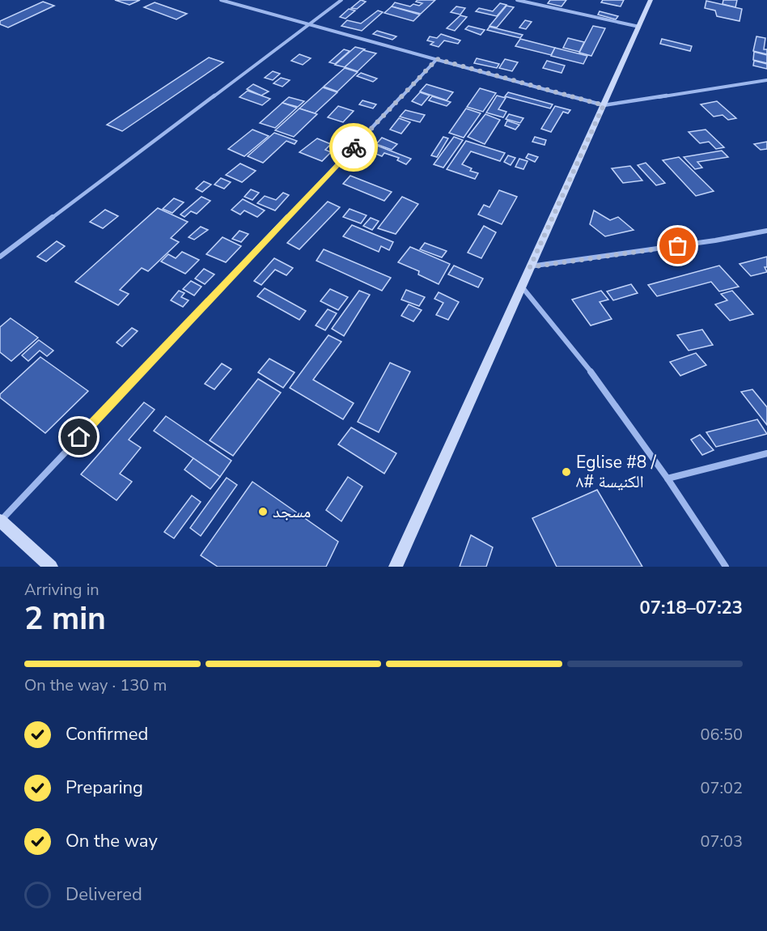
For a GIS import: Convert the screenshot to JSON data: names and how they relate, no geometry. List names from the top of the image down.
{
  "places": ["Eglise #8 / الكنيسة #٨", "مسجد"],
  "page": {
    "heading": ["2 min", "Arriving in", "07:18–07:23"],
    "bar": "On the way · 130 m",
    "list": [
      ["Confirmed", "06:50"],
      ["Preparing", "07:02"],
      ["On the way", "07:03"],
      "Delivered"
    ]
  }
}
